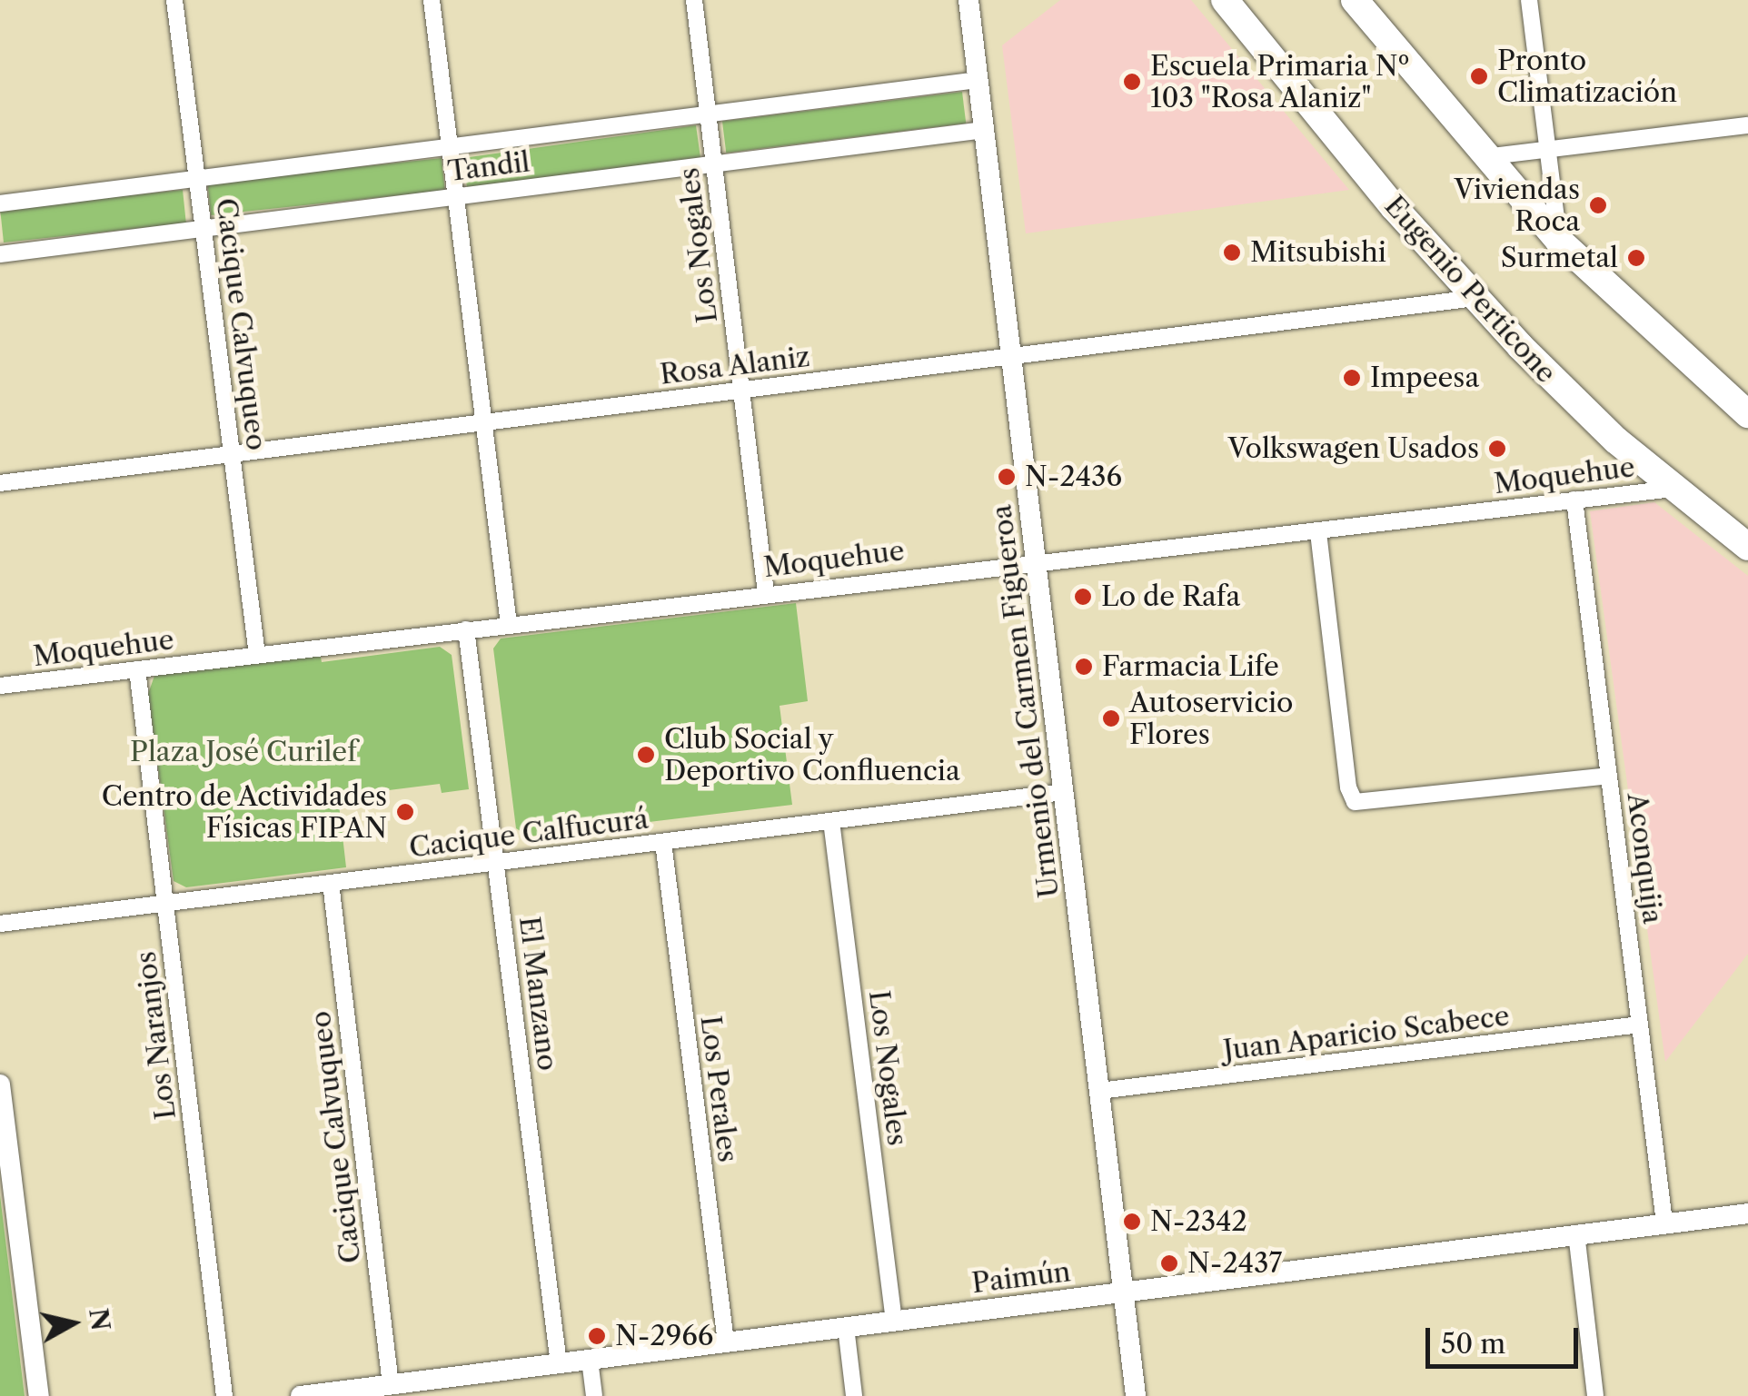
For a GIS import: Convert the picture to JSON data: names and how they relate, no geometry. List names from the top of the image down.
{
  "streets": {
    "highway": ["Eugenio Perticone"],
    "street": [
      "Tandil",
      "Los Nogales",
      "Cacique Calvuqueo",
      "Rosa Alaniz",
      "Moquehue",
      "Urmenio del Carmen Figueroa",
      "Cacique Calfucurá",
      "Aconquija",
      "El Manzano",
      "Juan Aparicio Scabece",
      "Los Naranjos",
      "Los Perales",
      "Paimún"
    ]
  },
  "crossings": [
    ["Tandil", "Los Nogales"],
    ["Tandil", "Cacique Calvuqueo"],
    ["Tandil", "Urmenio del Carmen Figueroa"],
    ["Los Nogales", "Rosa Alaniz"],
    ["Los Nogales", "Moquehue"],
    ["Los Nogales", "Cacique Calfucurá"],
    ["Los Nogales", "Paimún"],
    ["Eugenio Perticone", "Rosa Alaniz"],
    ["Eugenio Perticone", "Moquehue"],
    ["Cacique Calvuqueo", "Rosa Alaniz"],
    ["Cacique Calvuqueo", "Moquehue"],
    ["Cacique Calvuqueo", "Cacique Calfucurá"],
    ["Cacique Calvuqueo", "Paimún"],
    ["Rosa Alaniz", "Urmenio del Carmen Figueroa"],
    ["Moquehue", "Urmenio del Carmen Figueroa"],
    ["Moquehue", "Aconquija"],
    ["Moquehue", "El Manzano"],
    ["Moquehue", "Los Naranjos"],
    ["Urmenio del Carmen Figueroa", "Cacique Calfucurá"],
    ["Urmenio del Carmen Figueroa", "Juan Aparicio Scabece"],
    ["Urmenio del Carmen Figueroa", "Paimún"],
    ["Cacique Calfucurá", "El Manzano"],
    ["Cacique Calfucurá", "Los Naranjos"],
    ["Cacique Calfucurá", "Los Perales"],
    ["Aconquija", "Juan Aparicio Scabece"],
    ["Aconquija", "Paimún"],
    ["El Manzano", "Paimún"],
    ["Los Perales", "Paimún"]
  ],
  "parks": ["Plaza José Curilef"],
  "places": [
    "Pronto Climatización",
    "Escuela Primaria Nº 103 \"Rosa Alaniz\"",
    "Viviendas Roca",
    "Mitsubishi",
    "Surmetal",
    "Impeesa",
    "Volkswagen Usados",
    "N-2436",
    "Lo de Rafa",
    "Farmacia Life",
    "Autoservicio Flores",
    "Club Social y Deportivo Confluencia",
    "Centro de Actividades Físicas FIPAN",
    "N-2342",
    "N-2437",
    "N-2966"
  ],
  "scale_bar": "50 m",
  "north": "right"
}
